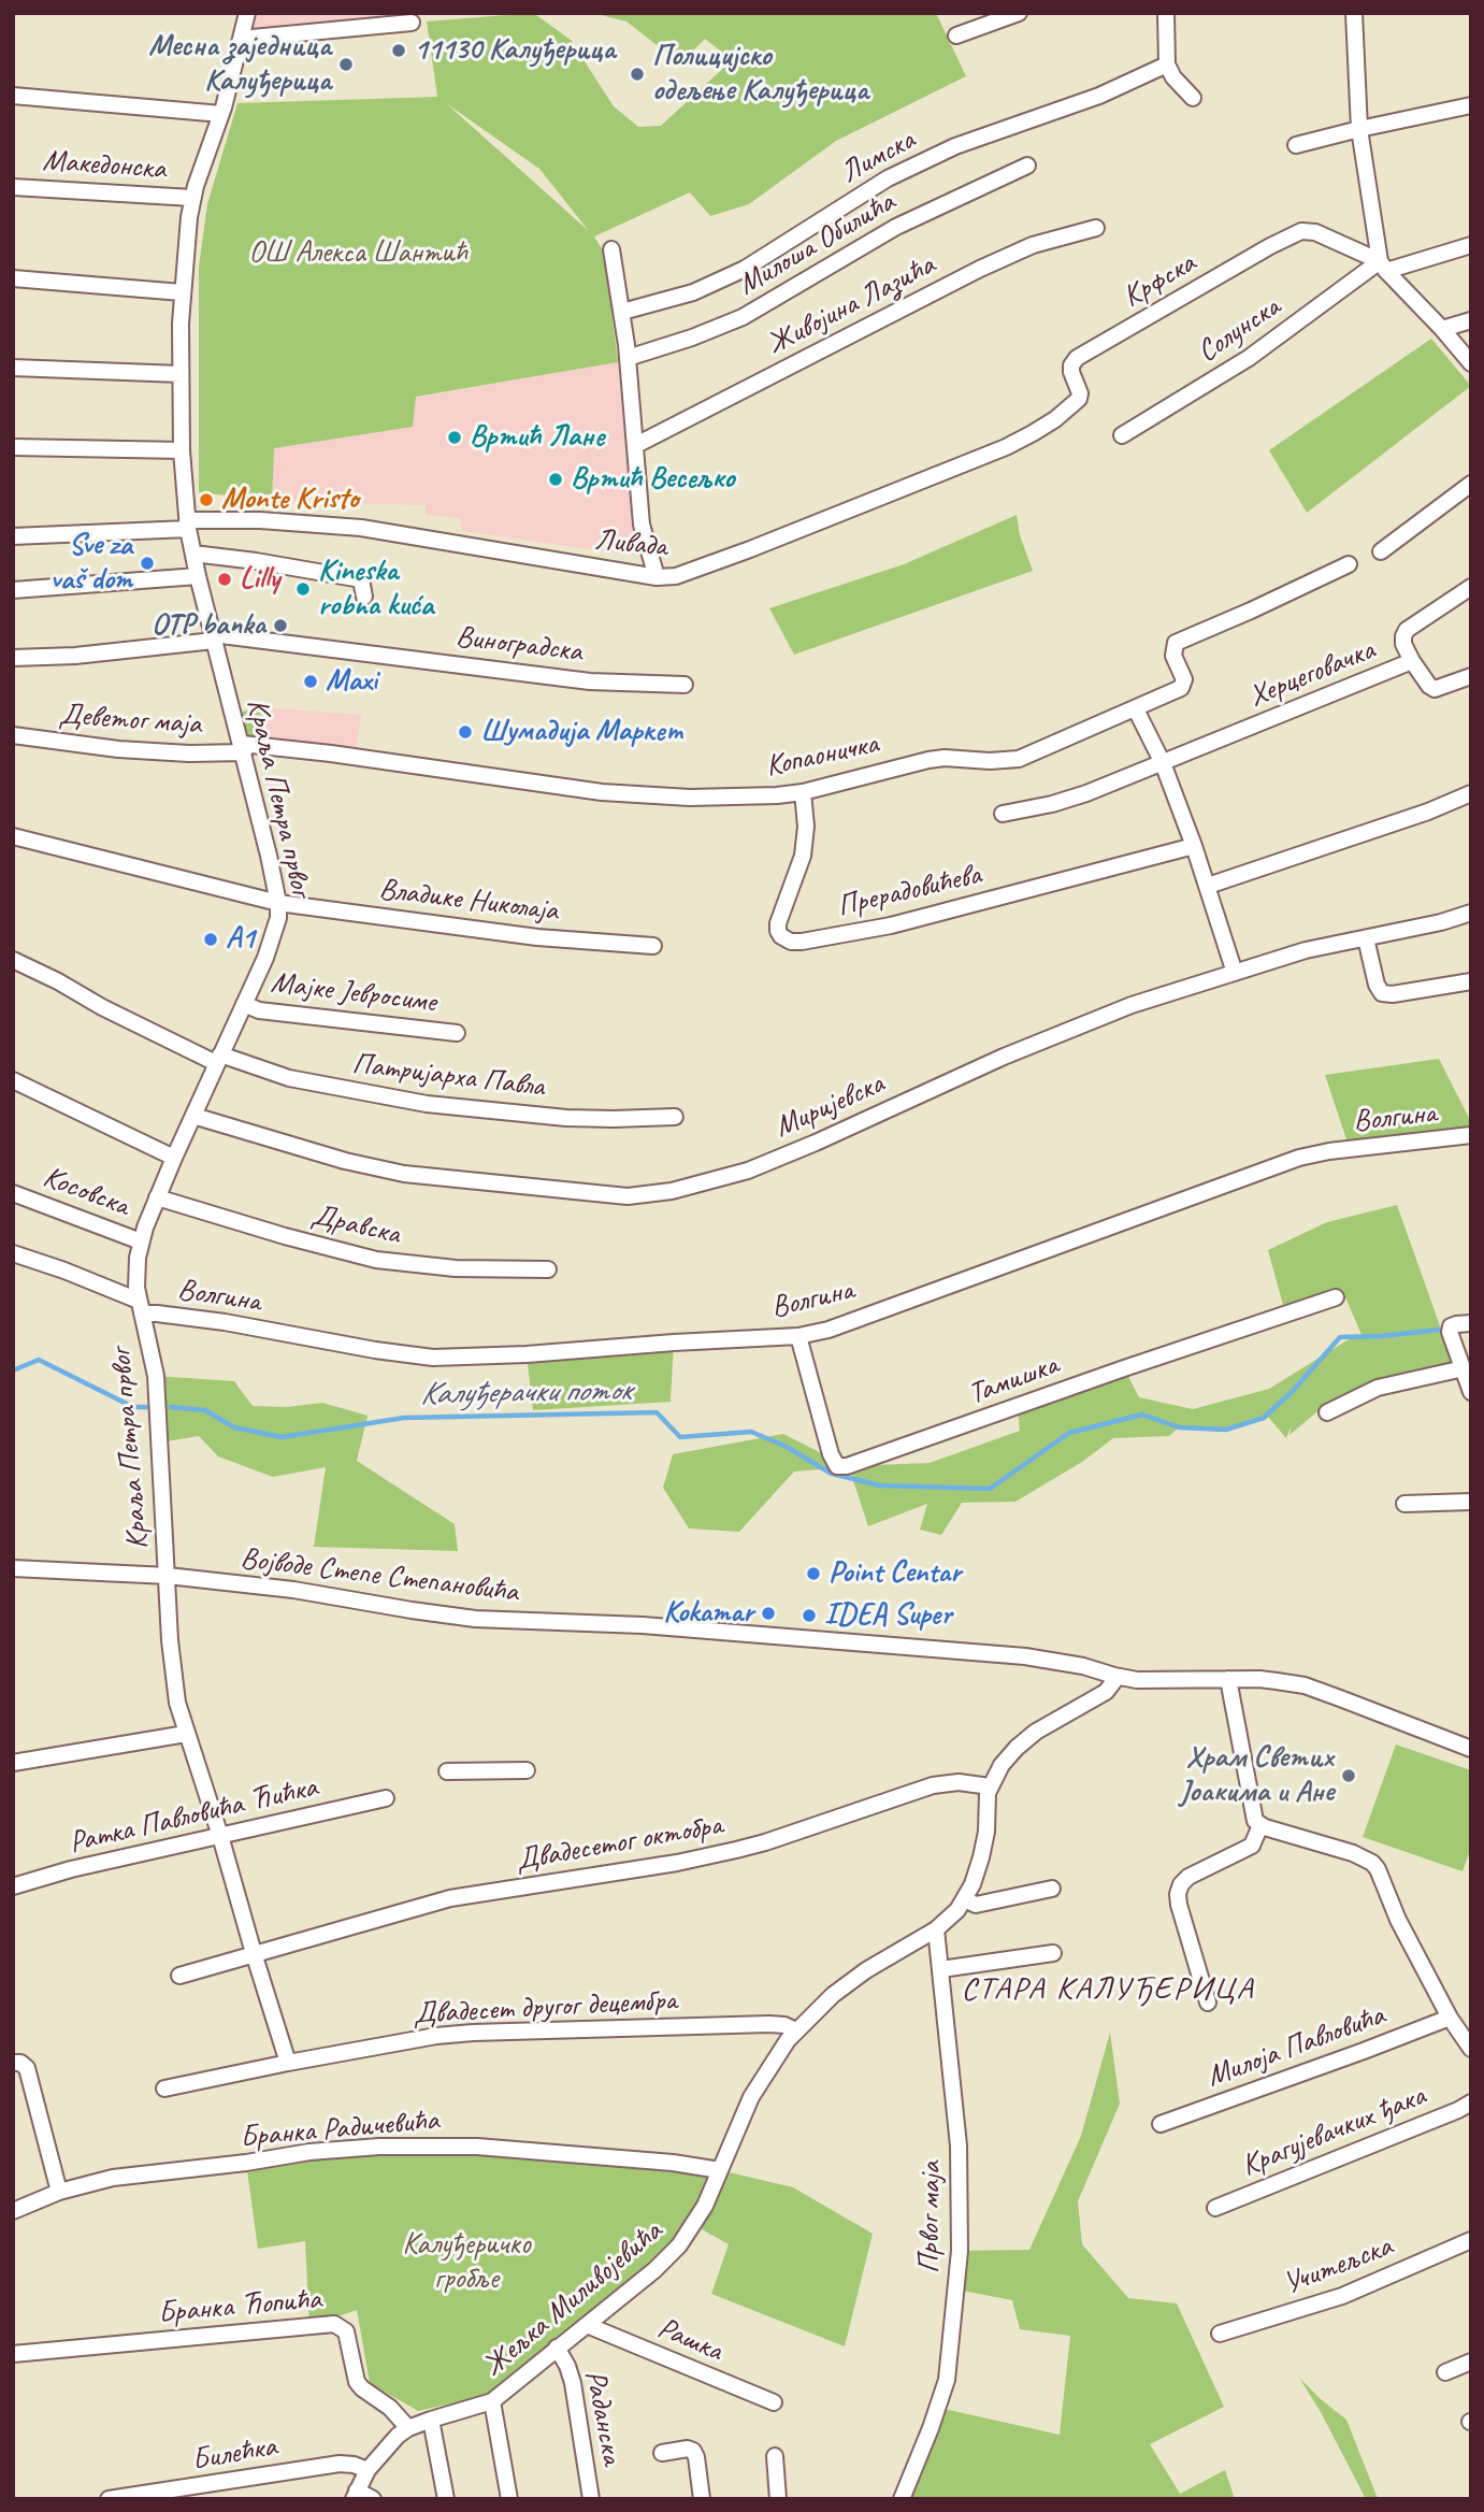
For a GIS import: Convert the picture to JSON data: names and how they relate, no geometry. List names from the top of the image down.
{
  "streets": {
    "street": [
      "Лимска",
      "Македонска",
      "Милоша Обилића",
      "Крфска",
      "Живојина Лазића",
      "Солунска",
      "Ливада",
      "Виноградска",
      "Херцеговачка",
      "Деветог маја",
      "Копаоничка",
      "Краља Петра првог",
      "Прерадовићева",
      "Владике Николаја",
      "Мајке Јевросиме",
      "Патријарха Павла",
      "Миријевска",
      "Волгина",
      "Косовска",
      "Дравска",
      "Тамишка",
      "Војводе Степе Степановића",
      "Ратка Павловића Ћићка",
      "Двадесетог октобра",
      "Двадесет другог децембра",
      "Милоја Павловића",
      "Бранка Радичевића",
      "Крагујевачких ђака",
      "Првог маја",
      "Учитељска",
      "Жељка Миливојевића",
      "Бранка Ћопића",
      "Рашка",
      "Раданска",
      "Билећка"
    ]
  },
  "crossings": [
    ["Македонска", "Краља Петра првог"],
    ["Крфска", "Солунска"],
    ["Крфска", "Ливада"],
    ["Ливада", "Краља Петра првог"],
    ["Виноградска", "Краља Петра првог"],
    ["Деветог маја", "Копаоничка"],
    ["Деветог маја", "Краља Петра првог"],
    ["Копаоничка", "Краља Петра првог"],
    ["Копаоничка", "Прерадовићева"],
    ["Краља Петра првог", "Владике Николаја"],
    ["Краља Петра првог", "Мајке Јевросиме"],
    ["Краља Петра првог", "Патријарха Павла"],
    ["Краља Петра првог", "Миријевска"],
    ["Краља Петра првог", "Волгина"],
    ["Краља Петра првог", "Косовска"],
    ["Краља Петра првог", "Дравска"],
    ["Краља Петра првог", "Војводе Степе Степановића"],
    ["Краља Петра првог", "Ратка Павловића Ћићка"],
    ["Краља Петра првог", "Двадесетог октобра"],
    ["Краља Петра првог", "Двадесет другог децембра"],
    ["Волгина", "Тамишка"],
    ["Војводе Степе Степановића", "Жељка Миливојевића"],
    ["Двадесетог октобра", "Жељка Миливојевића"],
    ["Двадесет другог децембра", "Жељка Миливојевића"],
    ["Бранка Радичевића", "Жељка Миливојевића"],
    ["Првог маја", "Жељка Миливојевића"],
    ["Жељка Миливојевића", "Бранка Ћопића"],
    ["Жељка Миливојевића", "Рашка"],
    ["Жељка Миливојевића", "Раданска"],
    ["Жељка Миливојевића", "Билећка"]
  ],
  "districts": ["СТАРА КАЛУЂЕРИЦА"],
  "water": ["Калуђерачки поток"],
  "parks": ["ОШ Алекса Шантић", "Калуђеричко гробље"],
  "places": [
    "11130 Калуђерица",
    "Месна заједница Калуђерица",
    "Полицијско одељење Калуђерица",
    "Вртић Лане",
    "Вртић Весељко",
    "Monte Kristo",
    "Sve za vaš dom",
    "Lilly",
    "Kineska robna kuća",
    "OTP banka",
    "Maxi",
    "Шумадија Маркет",
    "A1",
    "Point Centar",
    "Kokamar",
    "IDEA Super",
    "Храм Светих Јоакима и Ане"
  ]
}
